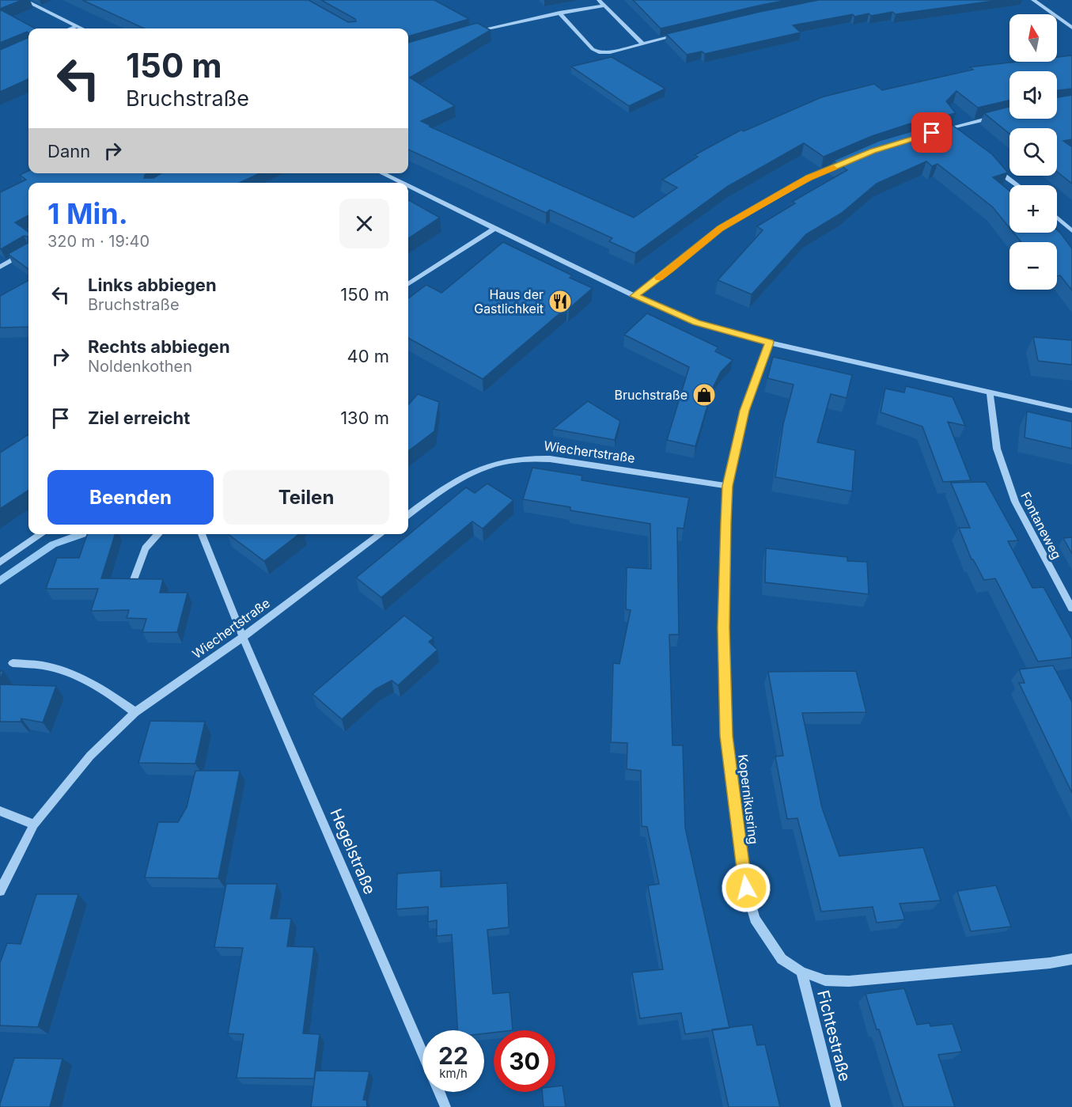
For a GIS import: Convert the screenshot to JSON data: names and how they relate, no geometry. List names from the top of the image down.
{
  "streets": {
    "street": [
      "Wiechertstraße",
      "Fontaneweg",
      "Kopernikusring",
      "Hegelstraße",
      "Fichtestraße"
    ]
  },
  "crossings": [
    ["Wiechertstraße", "Kopernikusring"],
    ["Wiechertstraße", "Hegelstraße"],
    ["Kopernikusring", "Fichtestraße"]
  ],
  "places": {
    "restaurant": ["Haus der Gastlichkeit"],
    "shop": ["Bruchstraße"]
  },
  "north": "top",
  "page": {
    "map_buttons": ["+", "−"],
    "turn": ["150 m", "Bruchstraße"],
    "then": "Dann",
    "heading": ["1 Min.", "320 m · 19:40"],
    "list": [
      {
        "name": "Links abbiegen",
        "note": "Bruchstraße",
        "value": "150 m"
      },
      {
        "name": "Rechts abbiegen",
        "note": "Noldenkothen",
        "value": "40 m"
      },
      {
        "name": "Ziel erreicht",
        "value": "130 m"
      }
    ],
    "buttons": ["Beenden", "Teilen"],
    "speed": "22 km/h",
    "limit": "30"
  }
}
